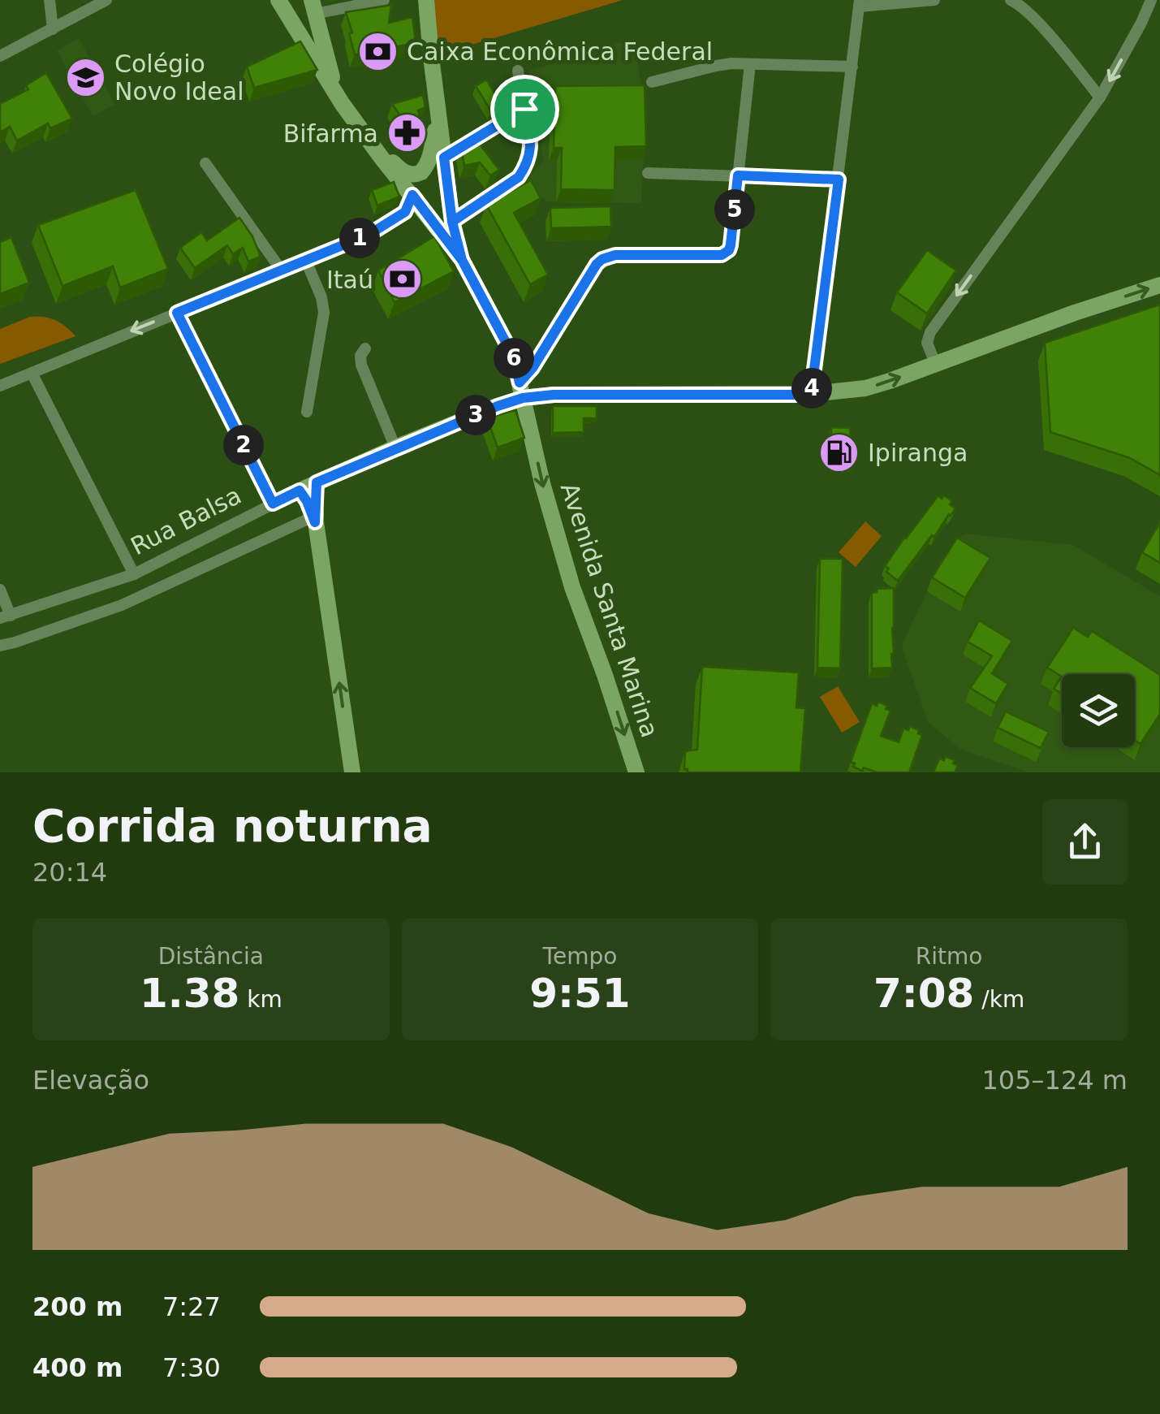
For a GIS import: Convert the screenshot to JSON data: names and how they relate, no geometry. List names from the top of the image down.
{
  "streets": {
    "main road": ["Rua Balsa", "Avenida Santa Marina"]
  },
  "crossings": [
    ["Rua Balsa", "Avenida Santa Marina"]
  ],
  "one_way": ["Avenida Santa Marina"],
  "places": {
    "bank": ["Caixa Econômica Federal", "Itaú"],
    "school or university": ["Colégio Novo Ideal"],
    "pharmacy": ["Bifarma"],
    "fuel station": ["Ipiranga"]
  },
  "page": {
    "pins": [
      "5",
      "1",
      "6",
      "4",
      "3",
      "2"
    ],
    "heading": ["Corrida noturna", "20:14"],
    "stats": [
      ["Distância", "1.38 km"],
      ["Tempo", "9:51"],
      ["Ritmo", "7:08 /km"]
    ],
    "chart": ["Elevação", "105–124 m"],
    "list": [
      {
        "name": "200 m",
        "note": "7:27"
      },
      {
        "name": "400 m",
        "note": "7:30"
      }
    ]
  }
}
